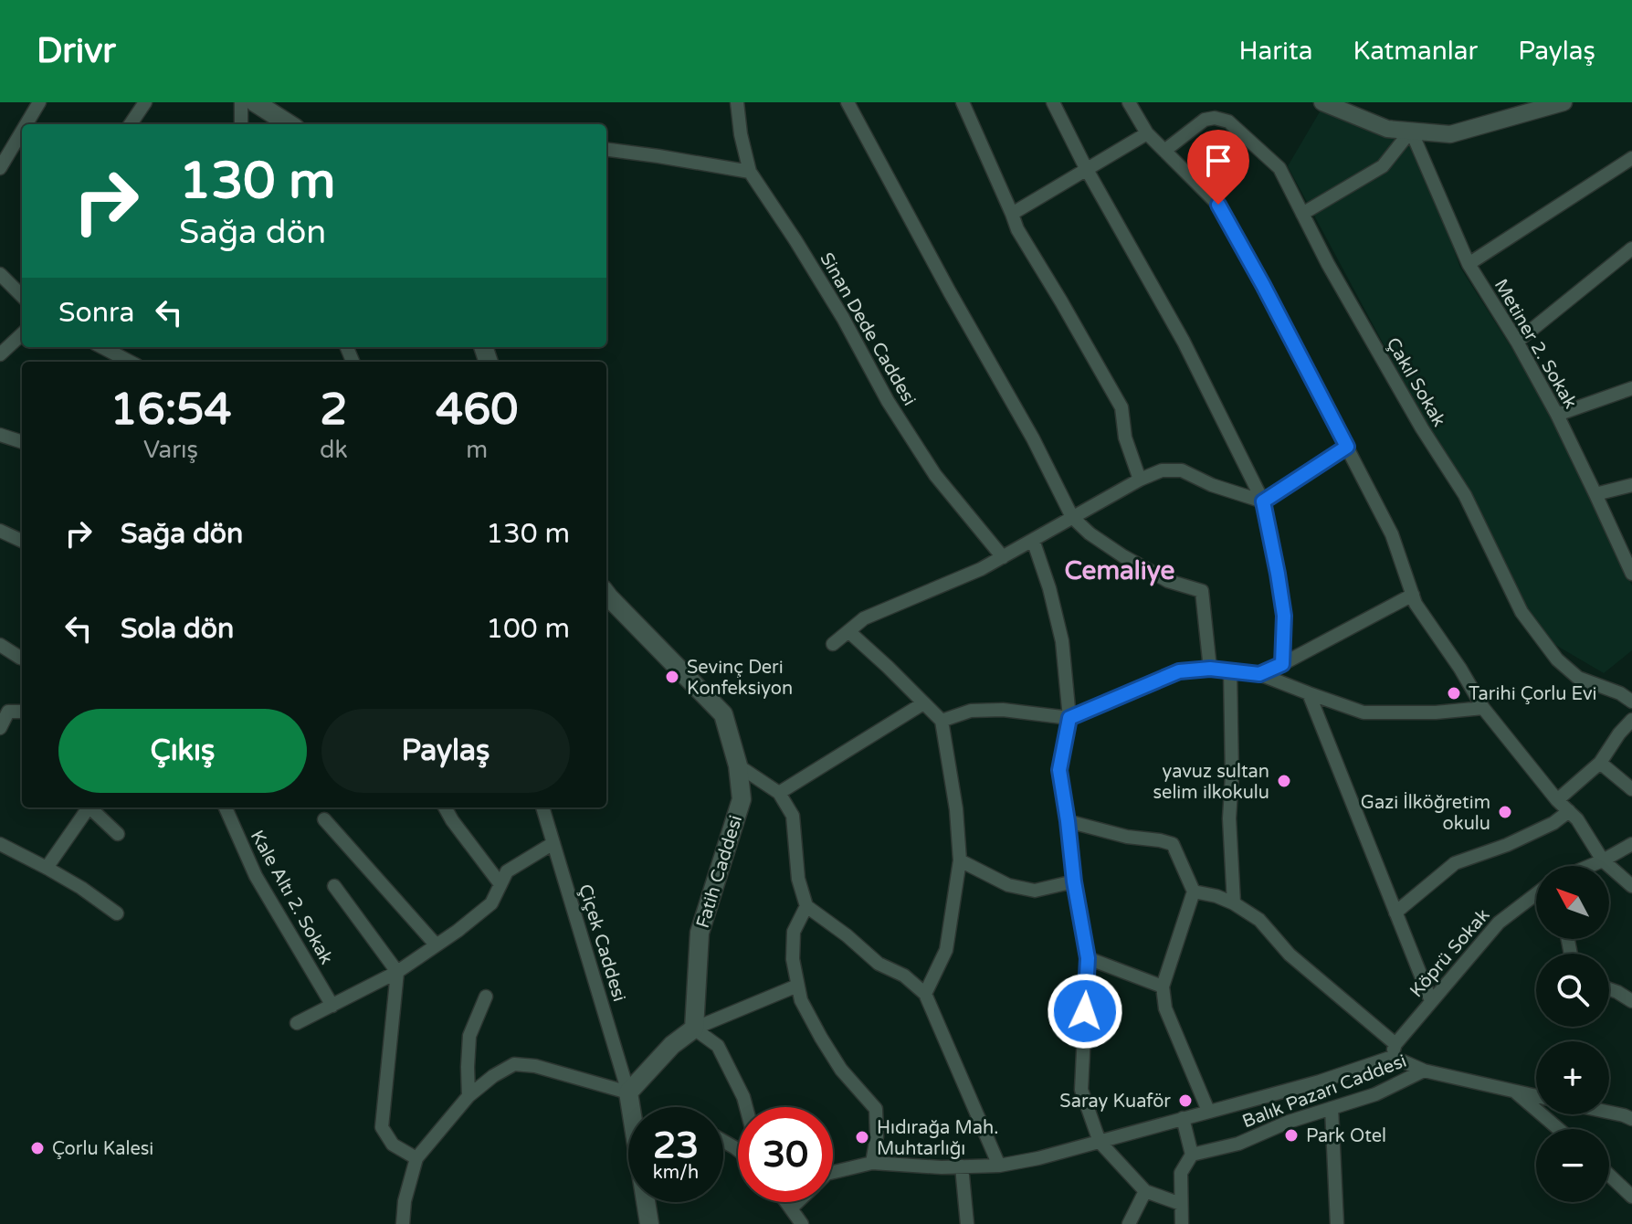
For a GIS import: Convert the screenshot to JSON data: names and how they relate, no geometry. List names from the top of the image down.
{
  "streets": {
    "main road": ["Fatih Caddesi"],
    "street": [
      "Sinan Dede Caddesi",
      "Metiner 2. Sokak",
      "Çakıl Sokak",
      "Kale Altı 2. Sokak",
      "Çiçek Caddesi",
      "Köprü Sokak",
      "Balık Pazarı Caddesi"
    ]
  },
  "districts": ["Cemaliye"],
  "places": [
    "Sevinç Deri Konfeksiyon",
    "Tarihi Çorlu Evi",
    "yavuz sultan selim ilkokulu",
    "Gazi İlköğretim okulu",
    "Saray Kuaför",
    "Park Otel",
    "Hıdırağa Mah. Muhtarlığı",
    "Çorlu Kalesi"
  ],
  "north": "top left",
  "page": {
    "header": "Drivr",
    "nav": ["Harita", "Katmanlar", "Paylaş"],
    "turn": ["130 m", "Sağa dön"],
    "then": "Sonra",
    "eta": [
      "16:54",
      "Varış",
      "2",
      "dk",
      "460",
      "m"
    ],
    "list": [
      {
        "name": "Sağa dön",
        "value": "130 m"
      },
      {
        "name": "Sola dön",
        "value": "100 m"
      }
    ],
    "buttons": ["Çıkış", "Paylaş"],
    "map_buttons": ["+", "−"],
    "speed": "23 km/h",
    "limit": "30"
  }
}
